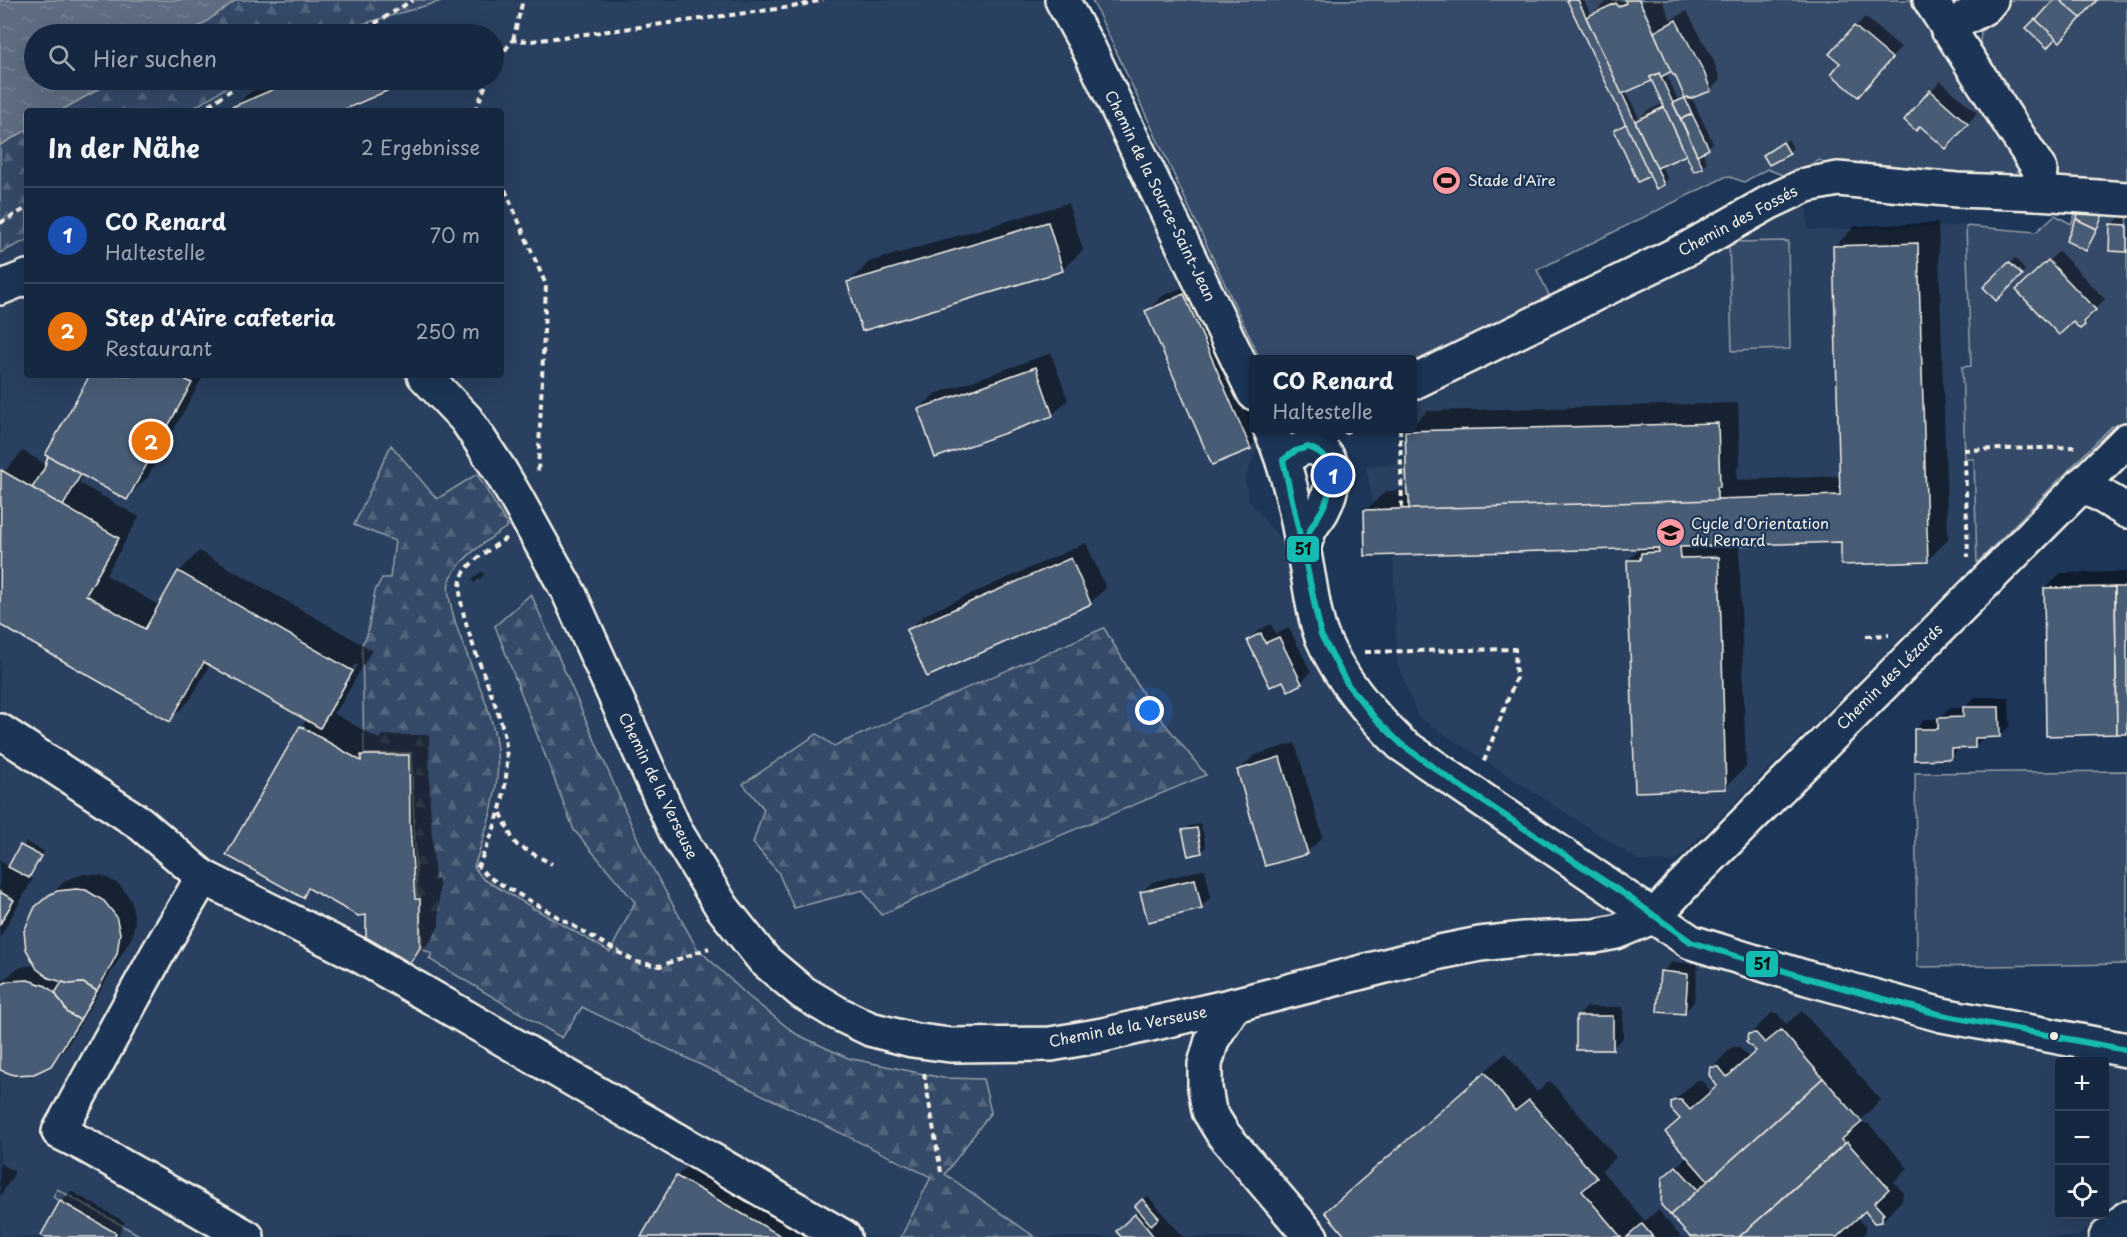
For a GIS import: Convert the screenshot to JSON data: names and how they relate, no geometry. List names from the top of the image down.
{
  "streets": {
    "street": [
      "Chemin de la Source-Saint-Jean",
      "Chemin des Fossés",
      "Chemin des Lézards",
      "Chemin de la Verseuse"
    ]
  },
  "crossings": [
    ["Chemin des Lézards", "Chemin de la Verseuse"]
  ],
  "places": {
    "sports": ["Stade d'Aïre"],
    "school or university": ["Cycle d'Orientation du Renard"]
  },
  "lines": ["transit line 51"],
  "page": {
    "search": "Hier suchen",
    "heading": ["In der Nähe", "2 Ergebnisse"],
    "list": [
      {
        "mark": "1",
        "name": "CO Renard",
        "note": "Haltestelle",
        "value": "70 m"
      },
      {
        "mark": "2",
        "name": "Step d'Aïre cafeteria",
        "note": "Restaurant",
        "value": "250 m"
      }
    ],
    "popup": ["CO Renard", "Haltestelle"],
    "pins": ["2", "1"],
    "map_buttons": ["+", "−"]
  }
}
